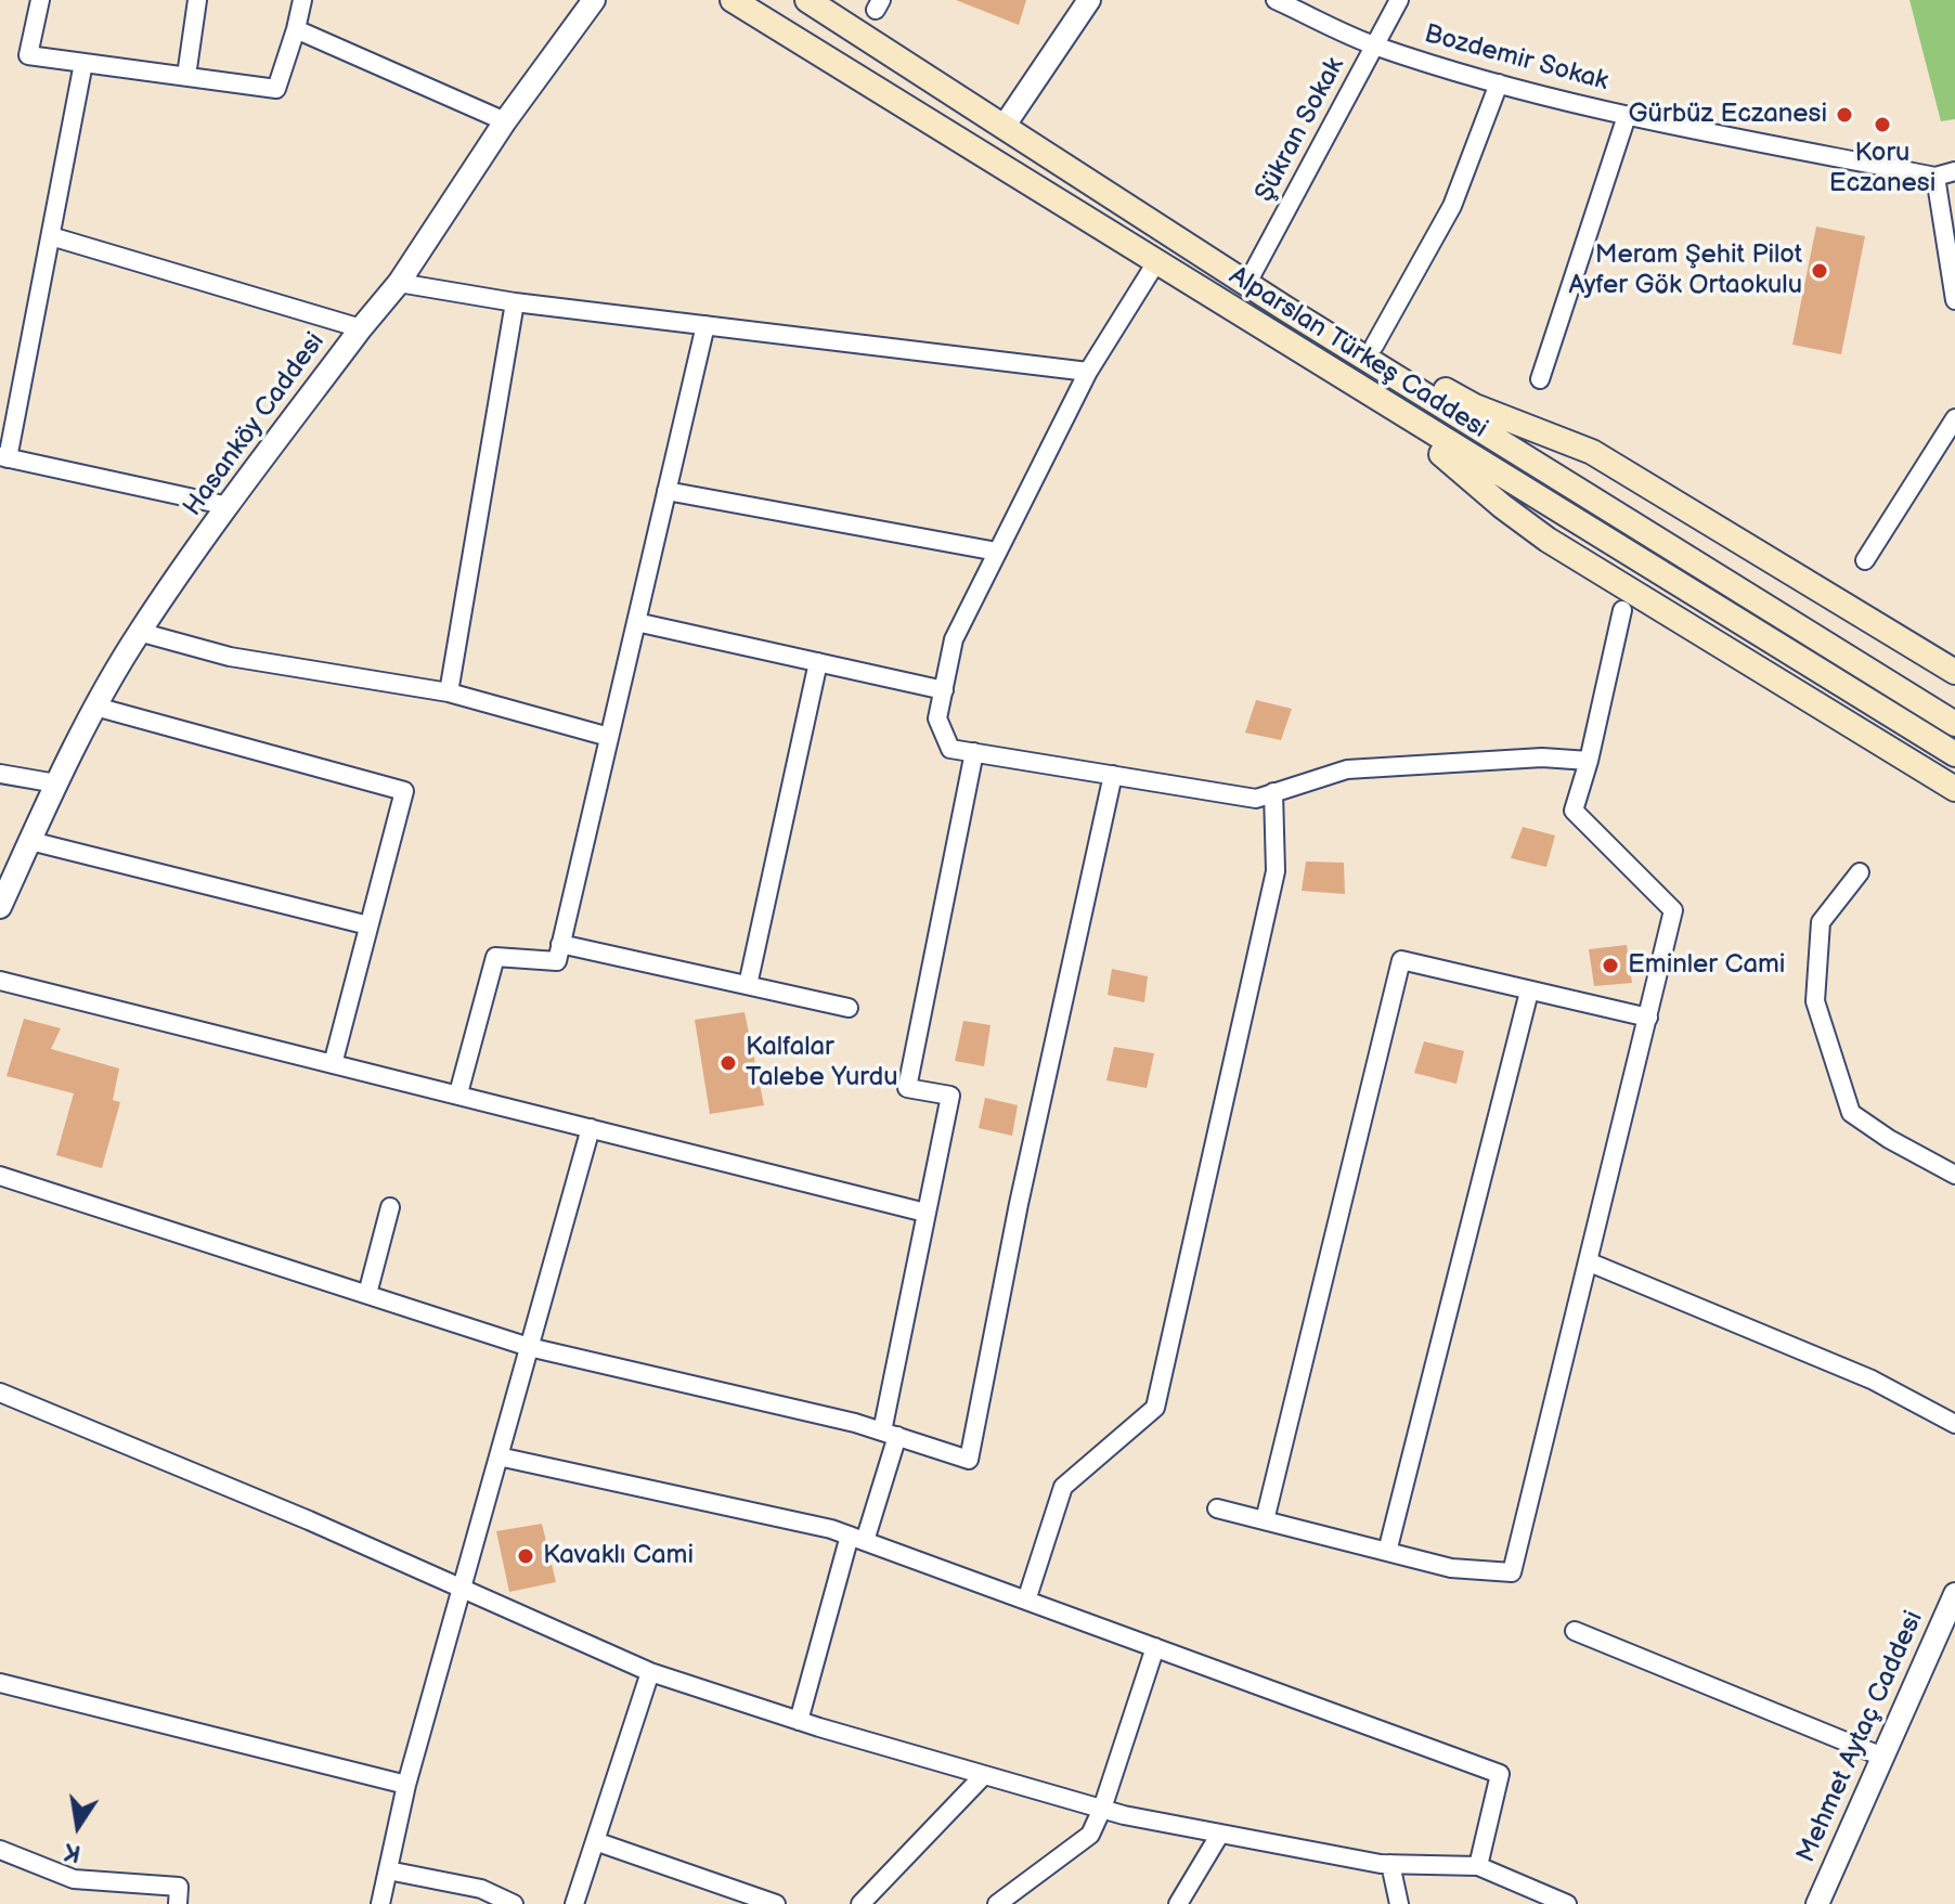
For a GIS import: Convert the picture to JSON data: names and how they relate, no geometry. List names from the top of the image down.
{
  "streets": {
    "main road": ["Alparslan Türkeş Caddesi"],
    "street": [
      "Bozdemir Sokak",
      "Şükran Sokak",
      "Hasanköy Caddesi",
      "Mehmet Aytaç Caddesi"
    ]
  },
  "crossings": [
    ["Bozdemir Sokak", "Şükran Sokak"],
    ["Şükran Sokak", "Alparslan Türkeş Caddesi"]
  ],
  "places": [
    "Gürbüz Eczanesi",
    "Koru Eczanesi",
    "Meram Şehit Pilot Ayfer Gök Ortaokulu",
    "Eminler Cami",
    "Kalfalar Talebe Yurdu",
    "Kavaklı Cami"
  ],
  "north": "bottom"
}
